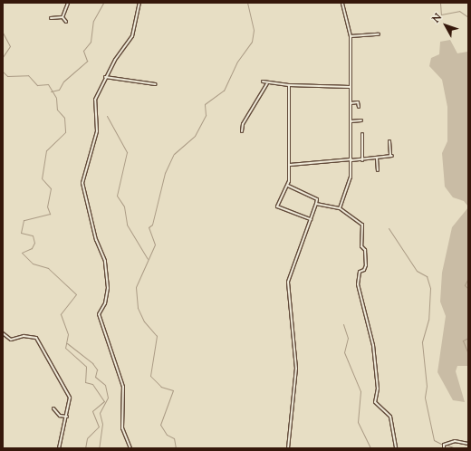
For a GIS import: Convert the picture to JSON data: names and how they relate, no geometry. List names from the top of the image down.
{
  "north": "top left"
}
